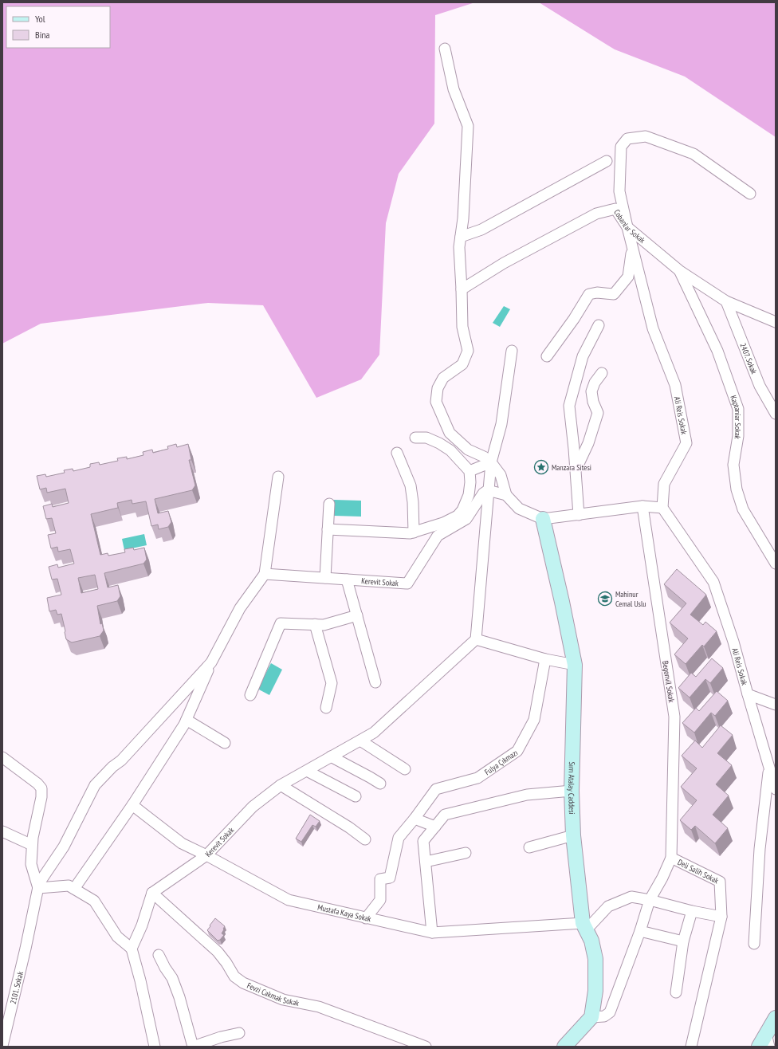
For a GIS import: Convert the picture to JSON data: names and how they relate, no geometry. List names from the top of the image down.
{
  "streets": {
    "street": [
      "Cobanlar Sokak",
      "2407. Sokak",
      "Ali Reis Sokak",
      "Kaptaniar Sokak",
      "Kerevit Sokak",
      "Begonvil Sokak",
      "Fulya Çıkmazı",
      "Sırrı Atalay Caddesi",
      "Deli Salih Sokak",
      "Mustafa Kaya Sokak",
      "2101. Sokak",
      "Fevzi Cakmak Sokak"
    ]
  },
  "crossings": [
    ["Cobanlar Sokak", "2407. Sokak"],
    ["Cobanlar Sokak", "Ali Reis Sokak"],
    ["Cobanlar Sokak", "Kaptaniar Sokak"],
    ["Kerevit Sokak", "Mustafa Kaya Sokak"],
    ["Kerevit Sokak", "Fevzi Cakmak Sokak"],
    ["Begonvil Sokak", "Deli Salih Sokak"],
    ["Fulya Çıkmazı", "Mustafa Kaya Sokak"],
    ["Sırrı Atalay Caddesi", "Deli Salih Sokak"],
    ["Sırrı Atalay Caddesi", "Mustafa Kaya Sokak"]
  ],
  "places": {
    "place": ["Manzara Sitesi"],
    "school or university": ["Mahinur Cemal Uslu"]
  },
  "legend": ["Yol", "Bina"]
}
